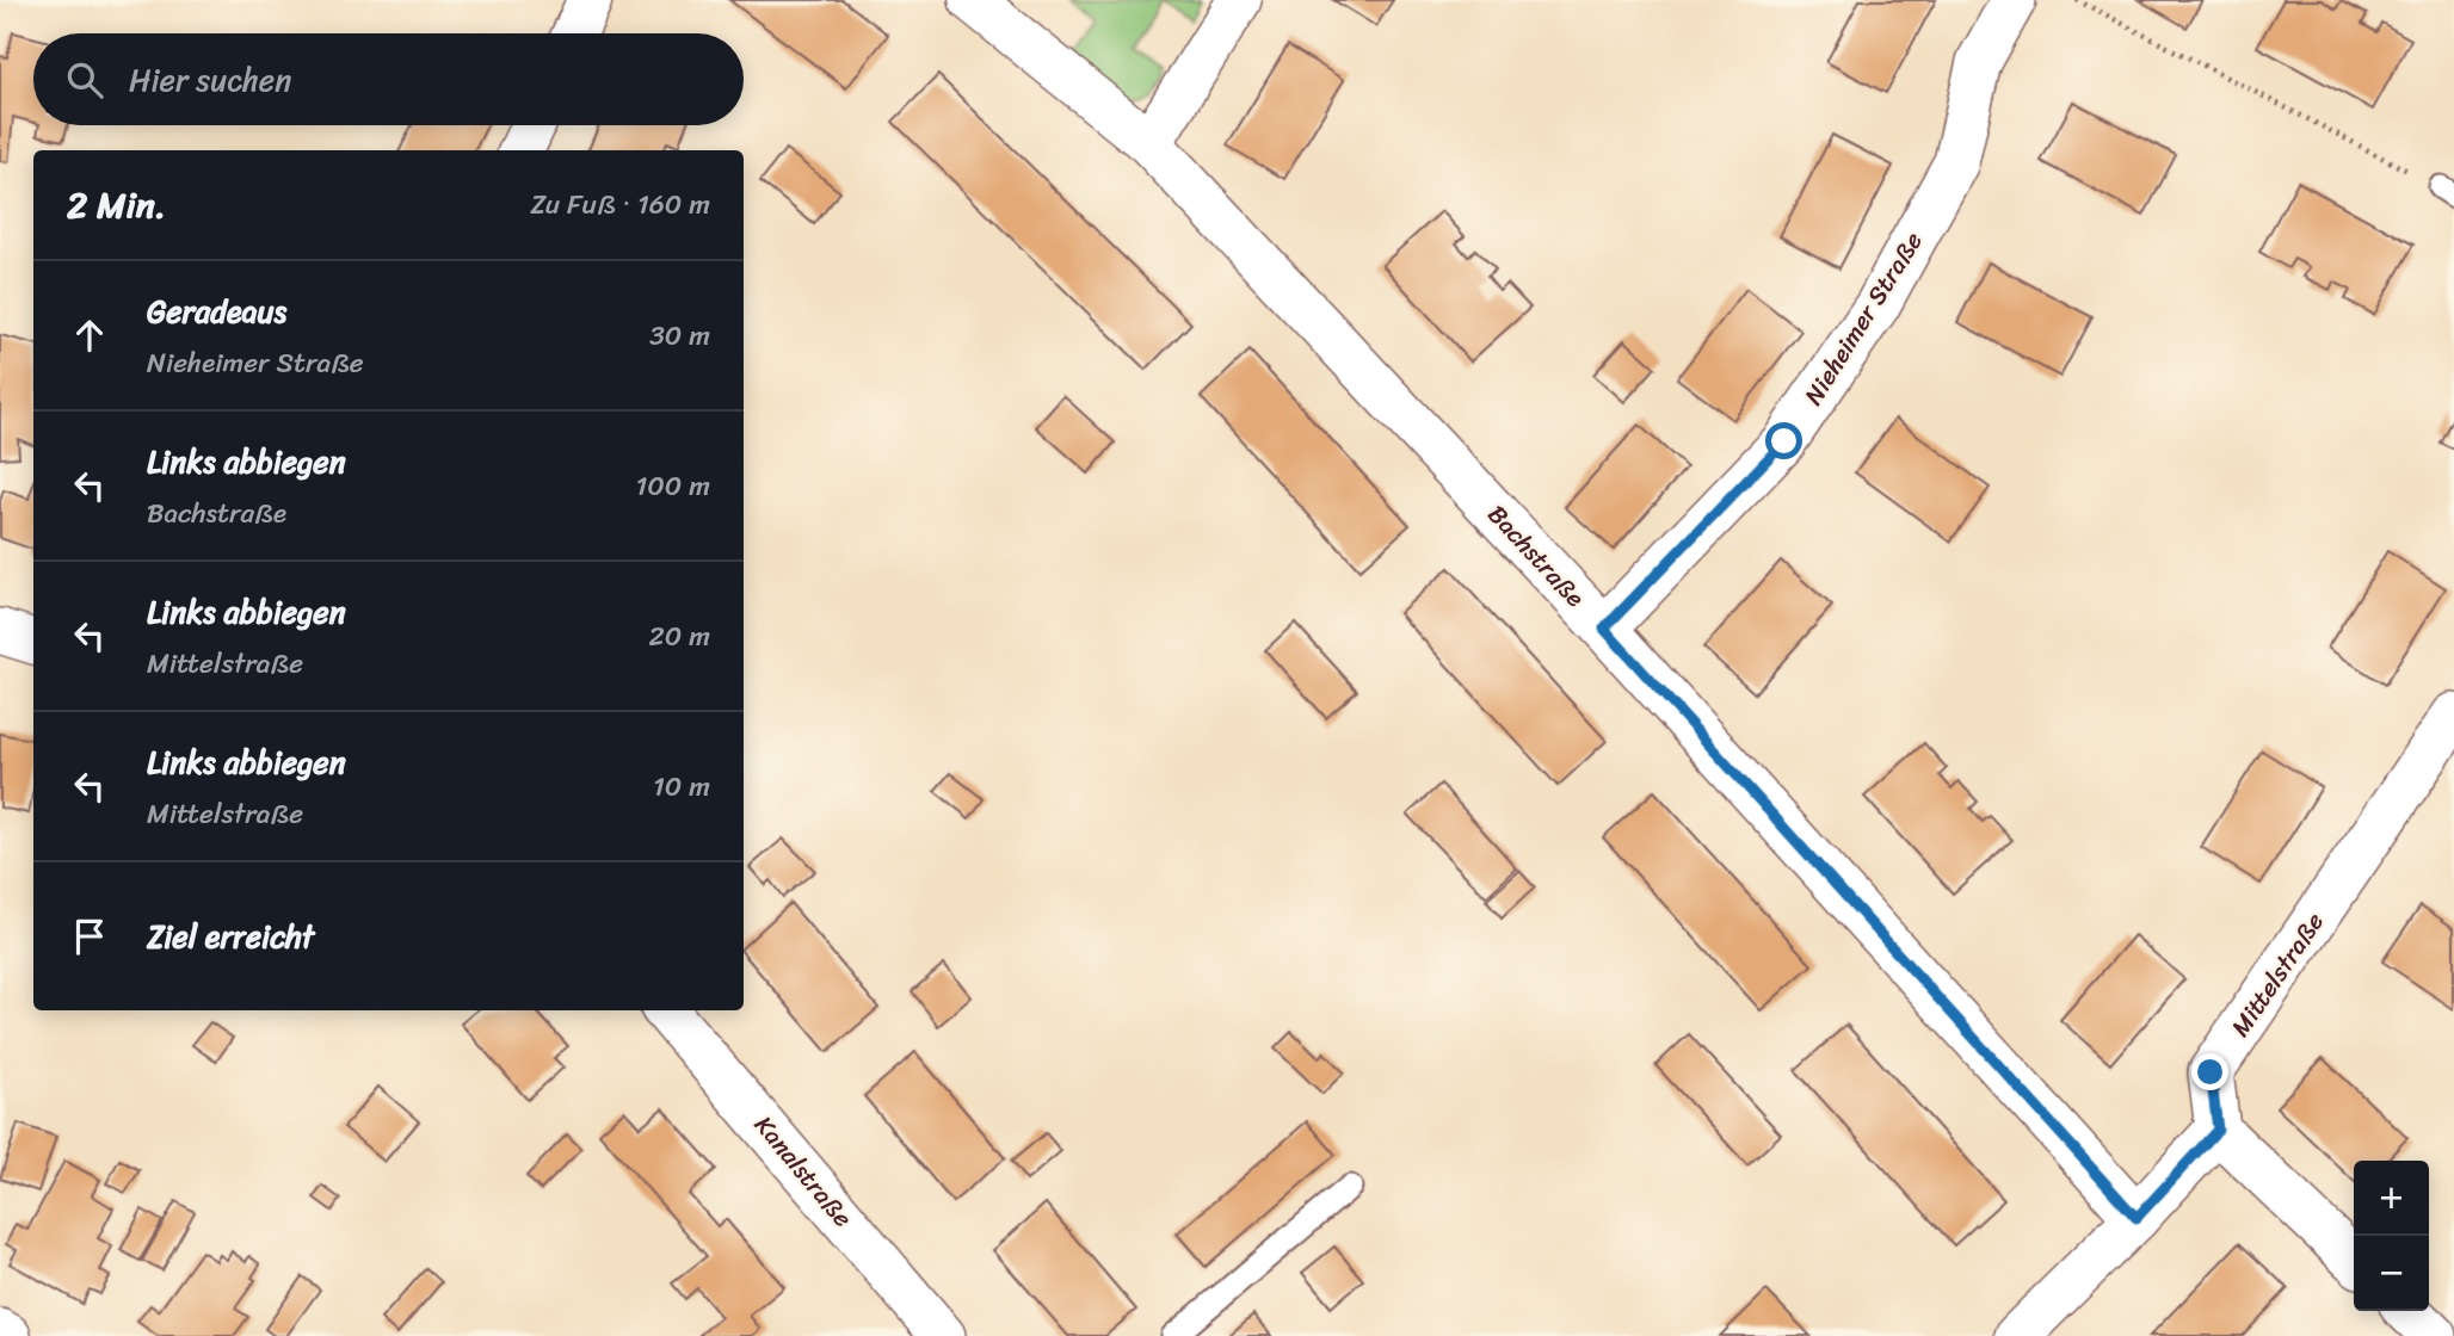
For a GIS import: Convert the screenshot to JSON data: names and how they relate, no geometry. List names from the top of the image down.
{
  "streets": {
    "street": [
      "Nieheimer Straße",
      "Bachstraße",
      "Mittelstraße",
      "Kanalstraße"
    ]
  },
  "crossings": [
    ["Nieheimer Straße", "Bachstraße"]
  ],
  "page": {
    "search": "Hier suchen",
    "heading": ["2 Min.", "Zu Fuß · 160 m"],
    "list": [
      ["Geradeaus", "Nieheimer Straße", "30 m"],
      ["Links abbiegen", "Bachstraße", "100 m"],
      ["Links abbiegen", "Mittelstraße", "20 m"],
      ["Links abbiegen", "Mittelstraße", "10 m"],
      "Ziel erreicht"
    ],
    "map_buttons": ["+", "−"]
  }
}
